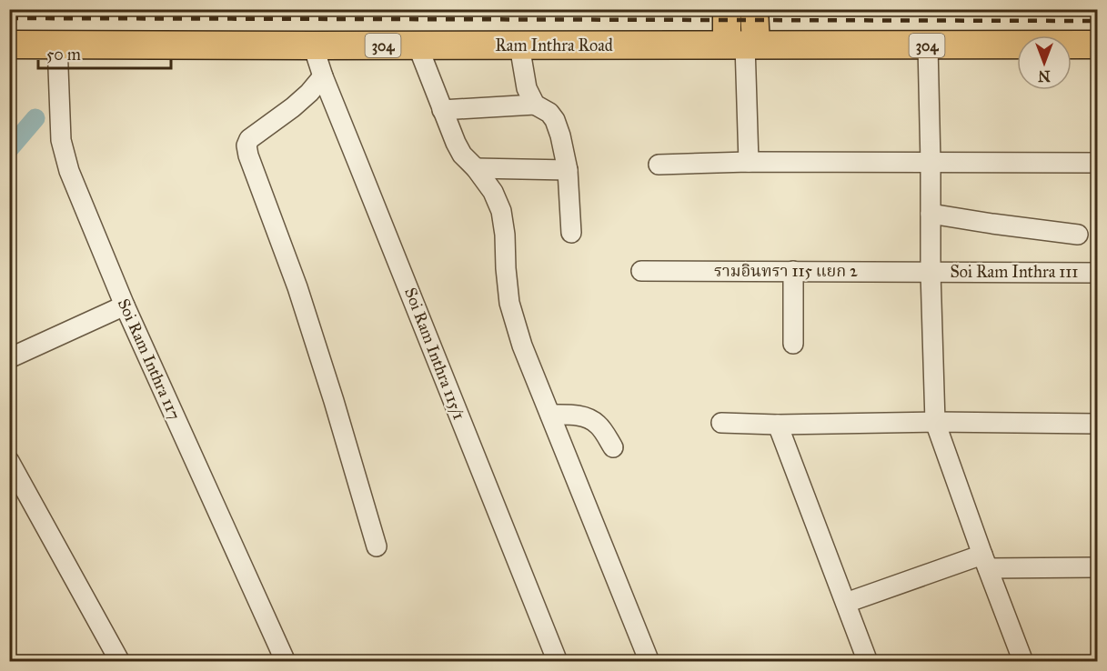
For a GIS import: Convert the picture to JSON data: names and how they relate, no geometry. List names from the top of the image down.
{
  "streets": {
    "highway": ["304", "Ram Inthra Road"],
    "street": [
      "รามอินทรา 115 แยก 2",
      "Soi Ram Inthra 111",
      "Soi Ram Inthra 115/1",
      "Soi Ram Inthra 117"
    ]
  },
  "crossings": [
    ["Ram Inthra Road", "Soi Ram Inthra 115/1"],
    ["Ram Inthra Road", "Soi Ram Inthra 117"],
    ["รามอินทรา 115 แยก 2", "Soi Ram Inthra 111"]
  ],
  "scale_bar": "50 m",
  "north": "bottom"
}
